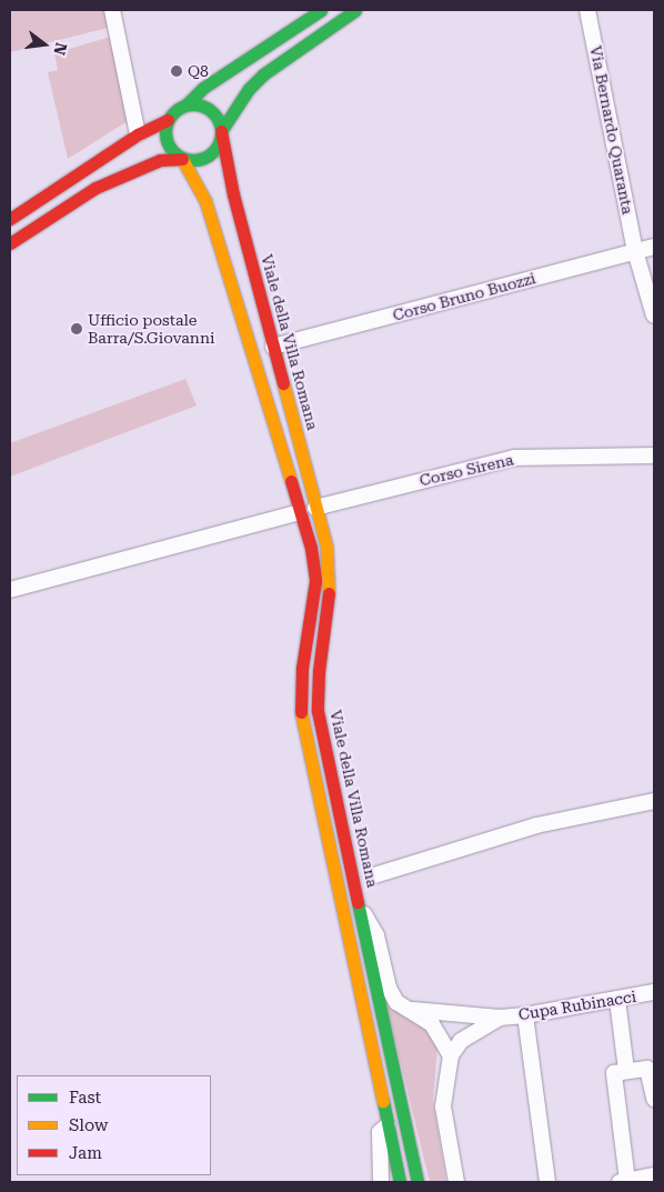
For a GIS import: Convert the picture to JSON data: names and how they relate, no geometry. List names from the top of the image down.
{
  "streets": {
    "main road": ["Viale della Villa Romana"],
    "street": [
      "Via Bernardo Quaranta",
      "Corso Bruno Buozzi",
      "Corso Sirena",
      "Cupa Rubinacci"
    ]
  },
  "crossings": [
    ["Via Bernardo Quaranta", "Corso Bruno Buozzi"],
    ["Corso Bruno Buozzi", "Viale della Villa Romana"],
    ["Viale della Villa Romana", "Corso Sirena"]
  ],
  "places": ["Q8", "Ufficio postale Barra/S.Giovanni"],
  "legend": ["Fast", "Slow", "Jam"],
  "north": "right"
}
